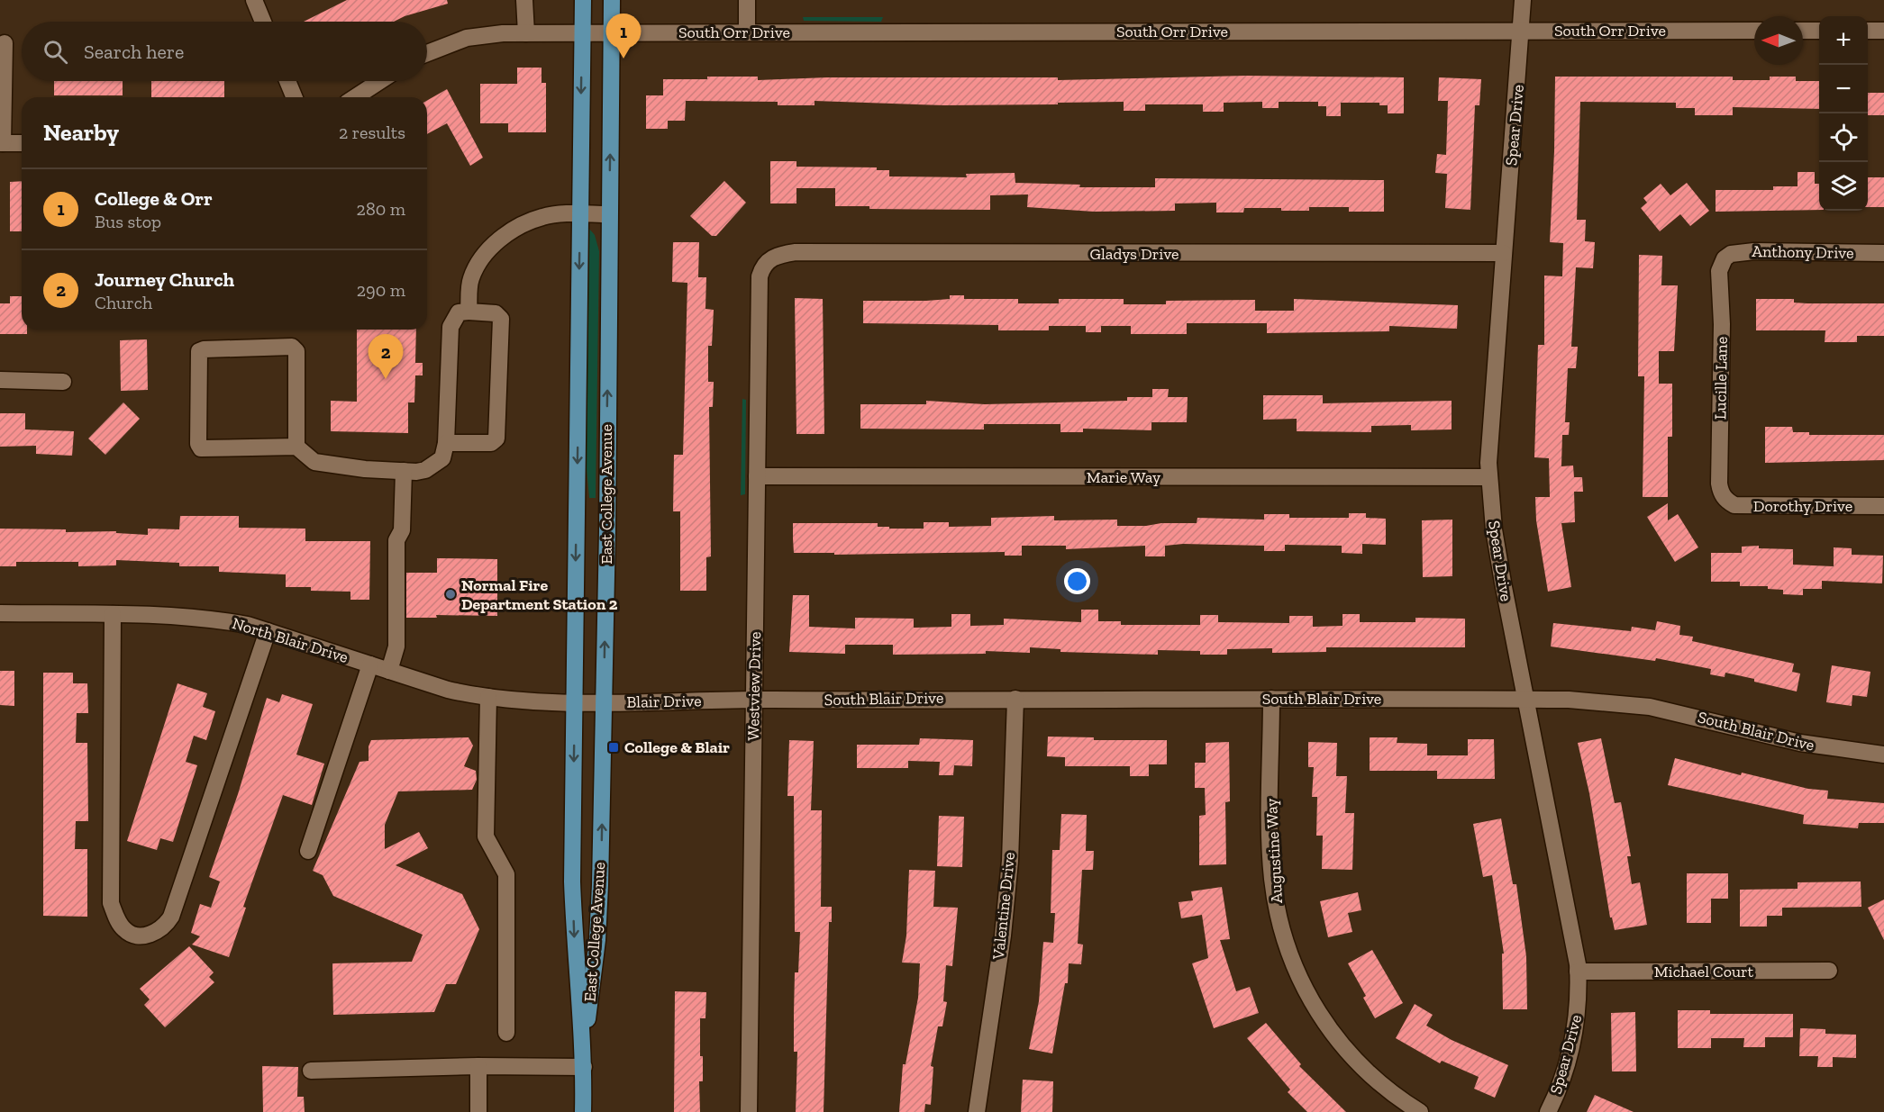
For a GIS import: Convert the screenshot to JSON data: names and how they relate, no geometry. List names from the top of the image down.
{
  "streets": {
    "main road": ["East College Avenue"],
    "street": [
      "South Orr Drive",
      "Spear Drive",
      "Anthony Drive",
      "Gladys Drive",
      "Lucille Lane",
      "Marie Way",
      "Dorothy Drive",
      "North Blair Drive",
      "Westview Drive",
      "South Blair Drive",
      "Blair Drive",
      "Augustine Way",
      "Valentine Drive",
      "Michael Court"
    ]
  },
  "crossings": [
    ["South Orr Drive", "Spear Drive"],
    ["South Orr Drive", "East College Avenue"],
    ["Spear Drive", "Gladys Drive"],
    ["Spear Drive", "Marie Way"],
    ["Spear Drive", "South Blair Drive"],
    ["Spear Drive", "Michael Court"],
    ["Anthony Drive", "Lucille Lane"],
    ["Gladys Drive", "Westview Drive"],
    ["Lucille Lane", "Dorothy Drive"],
    ["Marie Way", "Westview Drive"],
    ["East College Avenue", "North Blair Drive"],
    ["East College Avenue", "Blair Drive"],
    ["North Blair Drive", "Blair Drive"],
    ["Westview Drive", "South Blair Drive"],
    ["Westview Drive", "Blair Drive"],
    ["South Blair Drive", "Blair Drive"],
    ["South Blair Drive", "Augustine Way"],
    ["South Blair Drive", "Valentine Drive"]
  ],
  "places": {
    "other": ["Normal Fire Department Station 2"],
    "transit": ["College & Blair"]
  },
  "north": "left",
  "page": {
    "pins": ["1", "2"],
    "map_buttons": ["+", "−"],
    "search": "Search here",
    "heading": ["Nearby", "2 results"],
    "list": [
      {
        "mark": "1",
        "name": "College & Orr",
        "note": "Bus stop",
        "value": "280 m"
      },
      {
        "mark": "2",
        "name": "Journey Church",
        "note": "Church",
        "value": "290 m"
      }
    ]
  }
}
